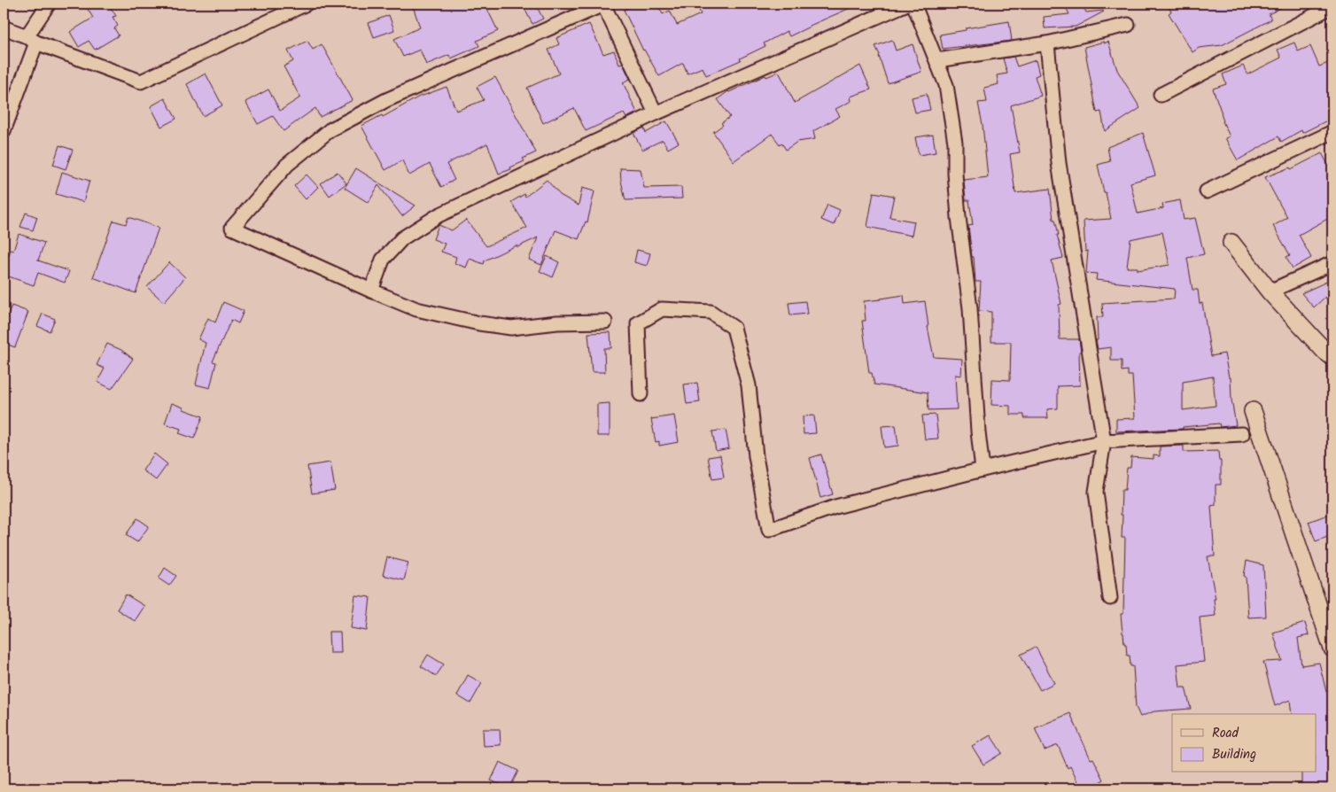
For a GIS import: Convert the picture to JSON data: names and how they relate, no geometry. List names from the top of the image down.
{
  "legend": ["Road", "Building"]
}
